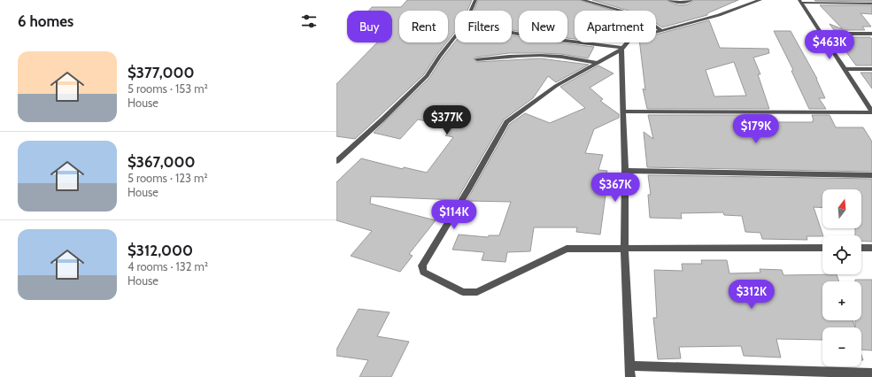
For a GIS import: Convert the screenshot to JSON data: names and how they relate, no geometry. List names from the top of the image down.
{
  "north": "top",
  "page": {
    "heading": "6 homes",
    "chip": [
      "Buy",
      "Rent",
      "Filters",
      "New",
      "Apartment"
    ],
    "price": [
      "$463K",
      "$377K",
      "$179K",
      "$367K",
      "$114K",
      "$312K"
    ],
    "list": [
      {
        "name": "$377,000",
        "note": "5 rooms · 153 m² · House"
      },
      {
        "name": "$367,000",
        "note": "5 rooms · 123 m² · House"
      },
      {
        "name": "$312,000",
        "note": "4 rooms · 132 m² · House"
      }
    ],
    "map_buttons": ["+", "−"]
  }
}
